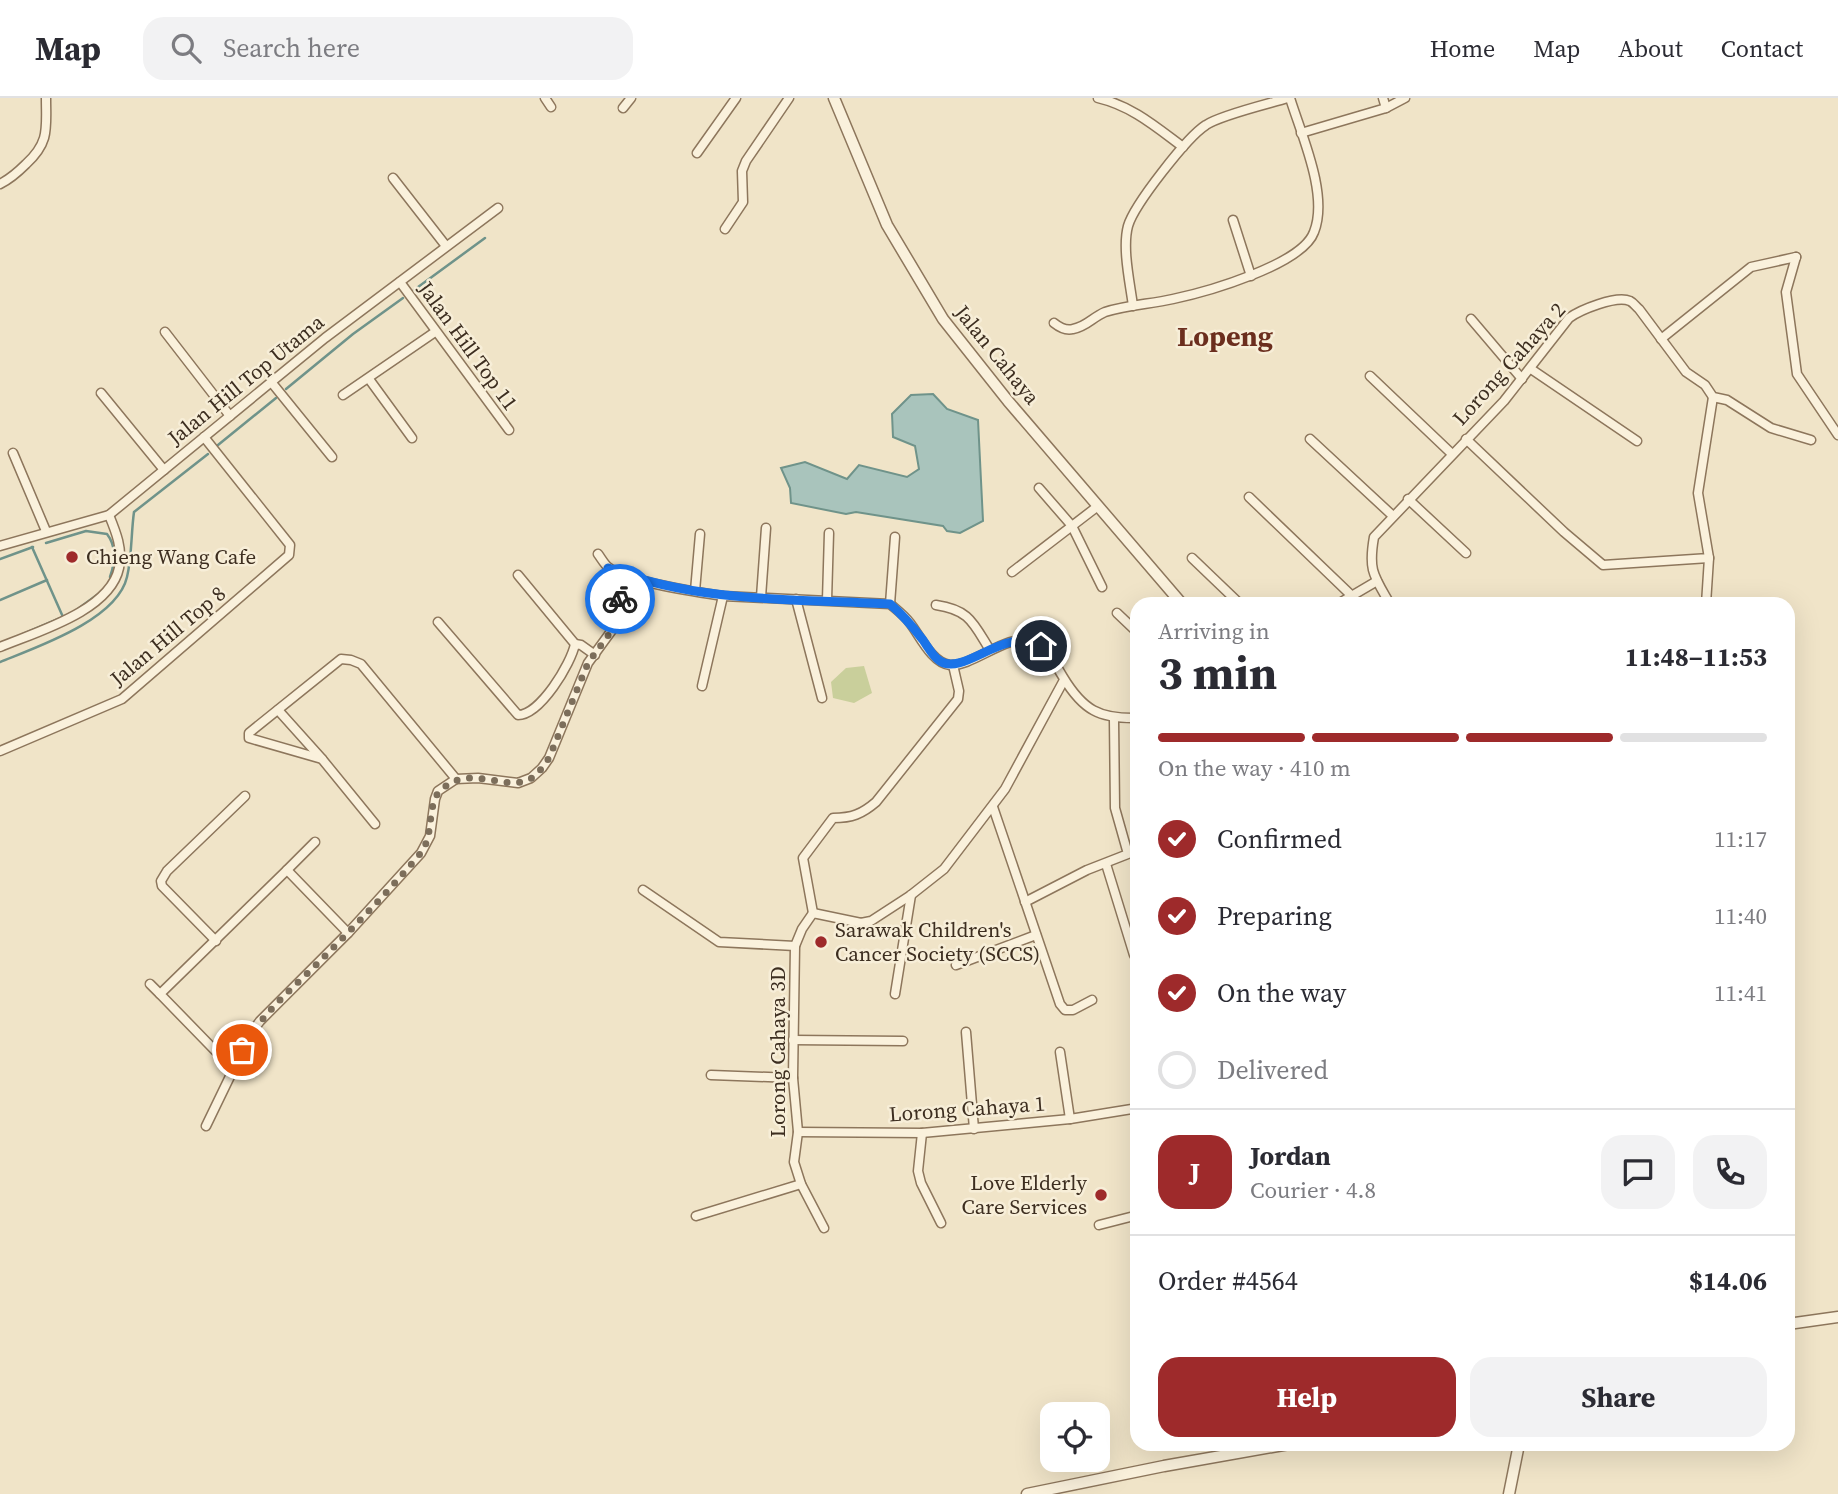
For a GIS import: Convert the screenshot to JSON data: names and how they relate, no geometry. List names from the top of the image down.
{
  "streets": {
    "street": [
      "Jalan Hill Top 11",
      "Jalan Cahaya",
      "Lorong Cahaya 2",
      "Jalan Hill Top Utama",
      "Jalan Hill Top 8",
      "Lorong Cahaya 3D",
      "Lorong Cahaya 1"
    ]
  },
  "crossings": [
    ["Jalan Hill Top 11", "Jalan Hill Top Utama"],
    ["Jalan Hill Top Utama", "Jalan Hill Top 8"],
    ["Lorong Cahaya 3D", "Lorong Cahaya 1"]
  ],
  "districts": ["Lopeng"],
  "places": ["Chieng Wang Cafe", "Sarawak Children's Cancer Society (SCCS)", "Love Elderly Care Services"],
  "page": {
    "header": "Map",
    "search": "Search here",
    "nav": [
      "Home",
      "Map",
      "About",
      "Contact"
    ],
    "heading": ["3 min", "Arriving in", "11:48–11:53"],
    "panel": [
      "Jordan",
      "Courier · 4.8",
      "Order #4564",
      "$14.06"
    ],
    "bar": "On the way · 410 m",
    "list": [
      ["Confirmed", "11:17"],
      ["Preparing", "11:40"],
      ["On the way", "11:41"],
      "Delivered"
    ],
    "round": "J",
    "buttons": ["Help", "Share"]
  }
}
